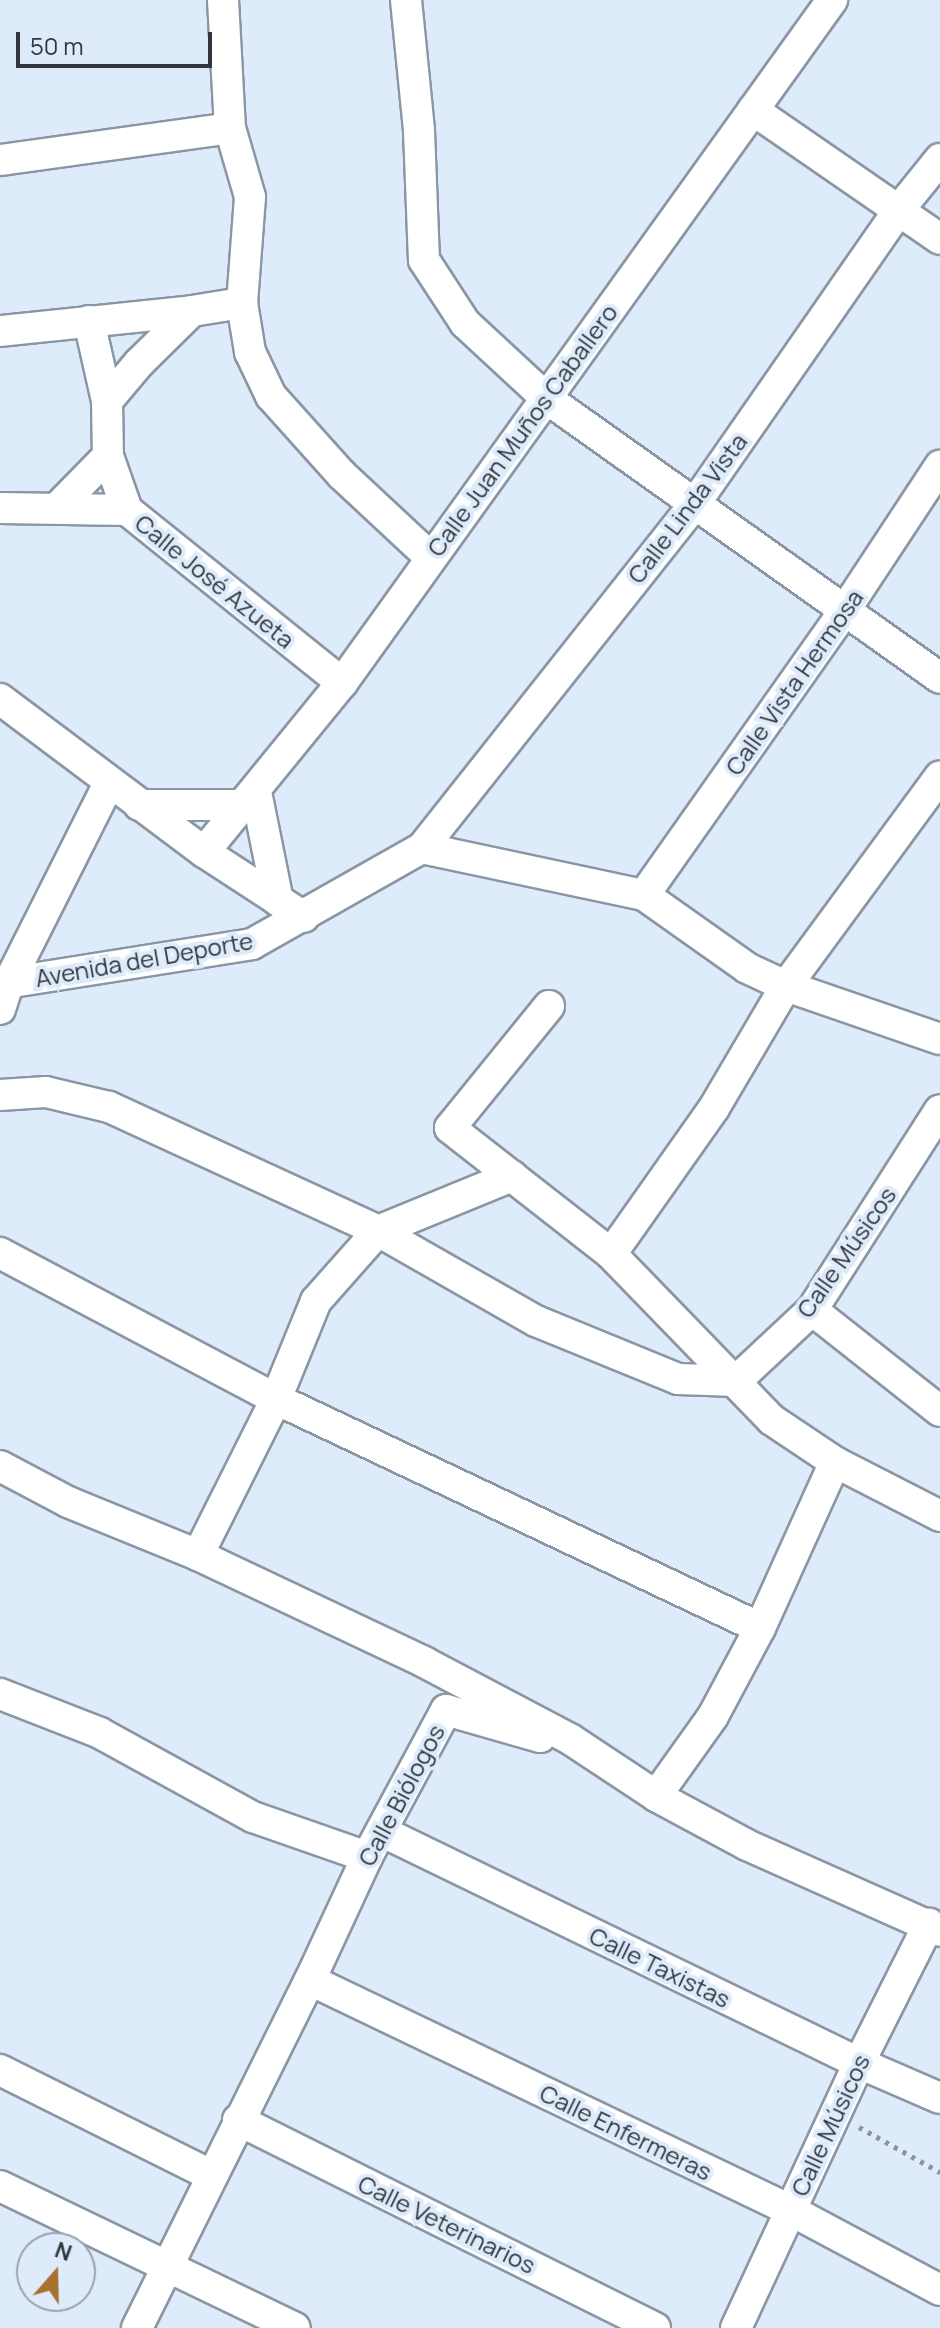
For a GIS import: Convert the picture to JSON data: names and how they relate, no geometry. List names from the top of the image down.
{
  "streets": {
    "street": [
      "Calle Juan Muños Caballero",
      "Calle Linda Vista",
      "Calle José Azueta",
      "Calle Vista Hermosa",
      "Avenida del Deporte",
      "Calle Músicos",
      "Calle Biólogos",
      "Calle Taxistas",
      "Calle Enfermeras",
      "Calle Veterinarios"
    ]
  },
  "crossings": [
    ["Calle Juan Muños Caballero", "Calle José Azueta"],
    ["Calle Linda Vista", "Avenida del Deporte"],
    ["Calle Músicos", "Calle Biólogos"],
    ["Calle Músicos", "Calle Taxistas"],
    ["Calle Músicos", "Calle Enfermeras"],
    ["Calle Biólogos", "Calle Taxistas"],
    ["Calle Biólogos", "Calle Enfermeras"],
    ["Calle Biólogos", "Calle Veterinarios"]
  ],
  "scale_bar": "50 m",
  "north": "top"
}
